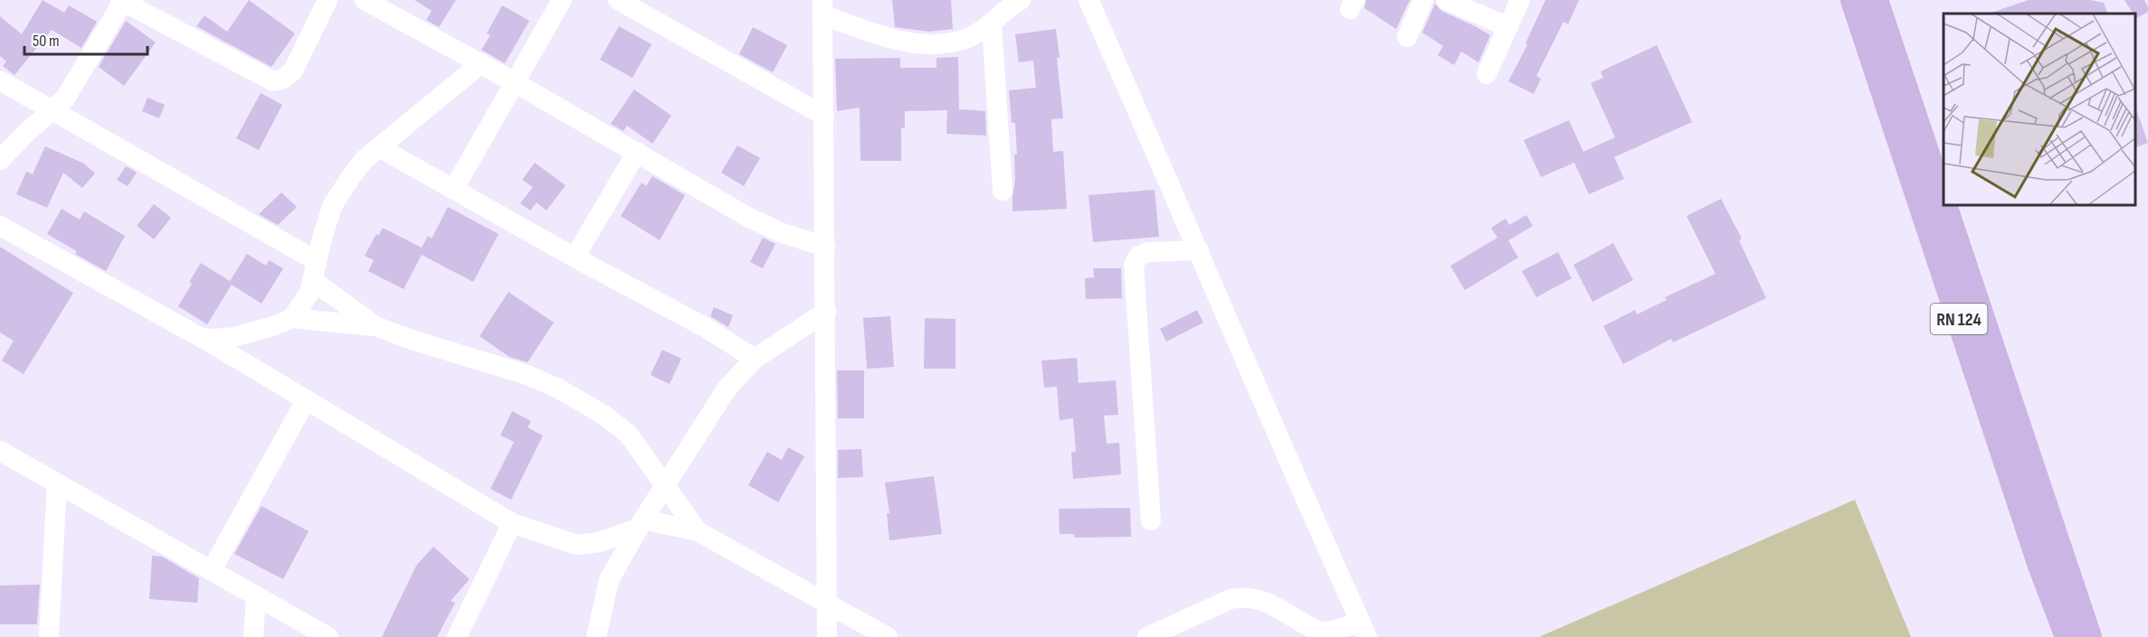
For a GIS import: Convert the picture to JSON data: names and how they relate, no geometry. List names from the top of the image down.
{
  "streets": {
    "main road": ["RN 124"]
  },
  "scale_bar": "50 m"
}
